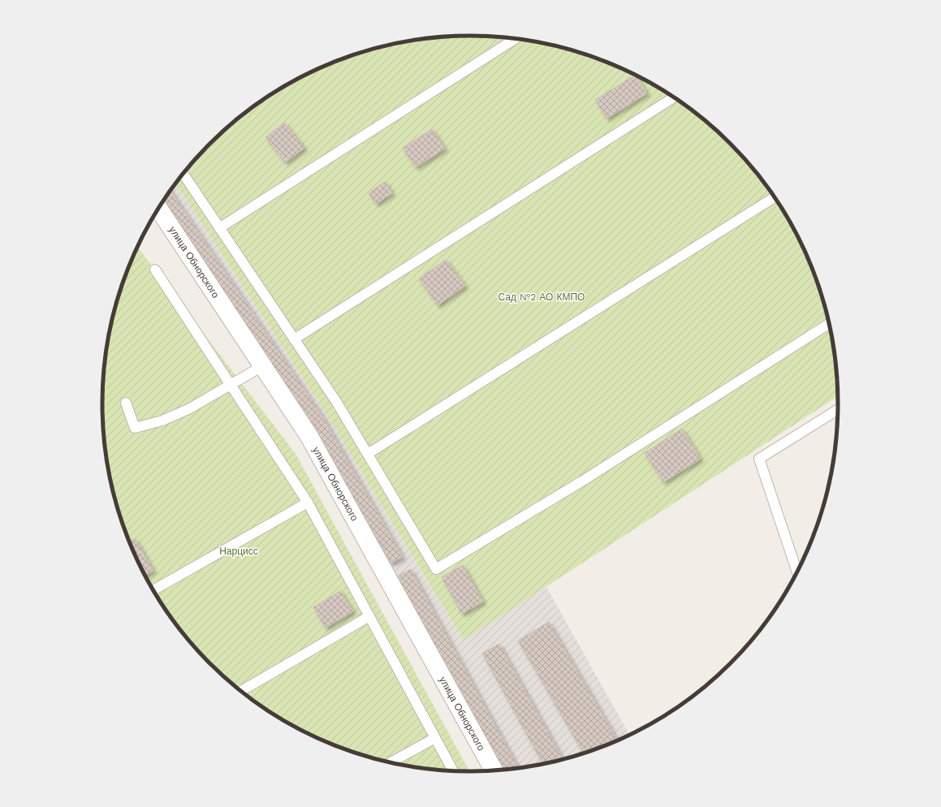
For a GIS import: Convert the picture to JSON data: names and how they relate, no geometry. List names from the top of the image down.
{
  "streets": {
    "street": ["улица Обнорского"]
  },
  "parks": ["Сад №2 АО КМПО", "Нарцисс"]
}
